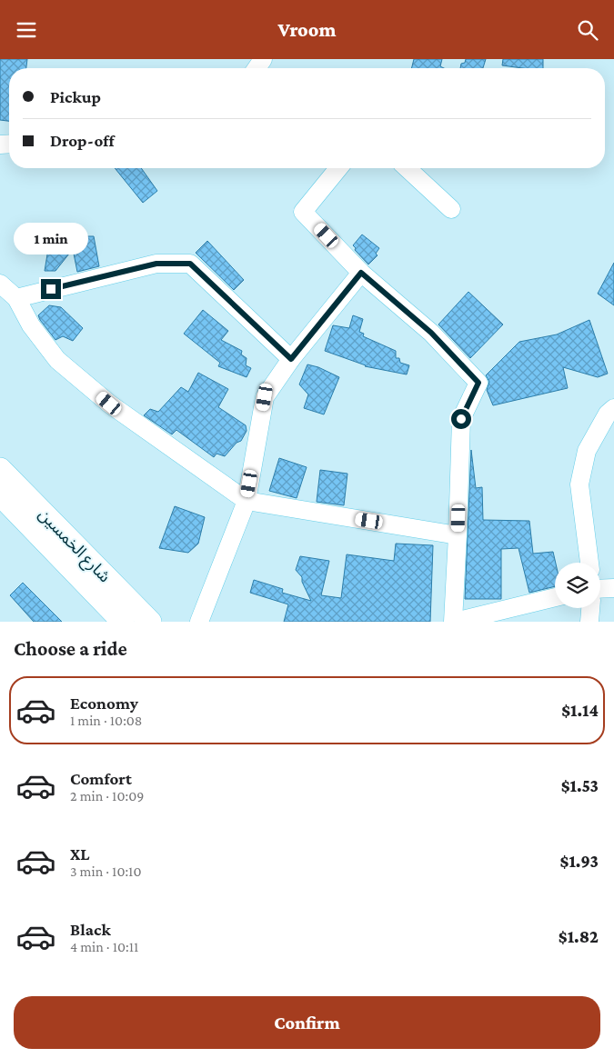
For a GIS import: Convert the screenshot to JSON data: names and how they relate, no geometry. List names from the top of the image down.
{
  "streets": {
    "main road": ["شارع الخمسين"]
  },
  "page": {
    "header": "Vroom",
    "banner": ["Pickup", "Drop-off"],
    "bubble": "1 min",
    "heading": "Choose a ride",
    "list": [
      {
        "name": "Economy",
        "note": "1 min · 10:08",
        "value": "$1.14"
      },
      {
        "name": "Comfort",
        "note": "2 min · 10:09",
        "value": "$1.53"
      },
      {
        "name": "XL",
        "note": "3 min · 10:10",
        "value": "$1.93"
      },
      {
        "name": "Black",
        "note": "4 min · 10:11",
        "value": "$1.82"
      }
    ],
    "buttons": "Confirm"
  }
}
